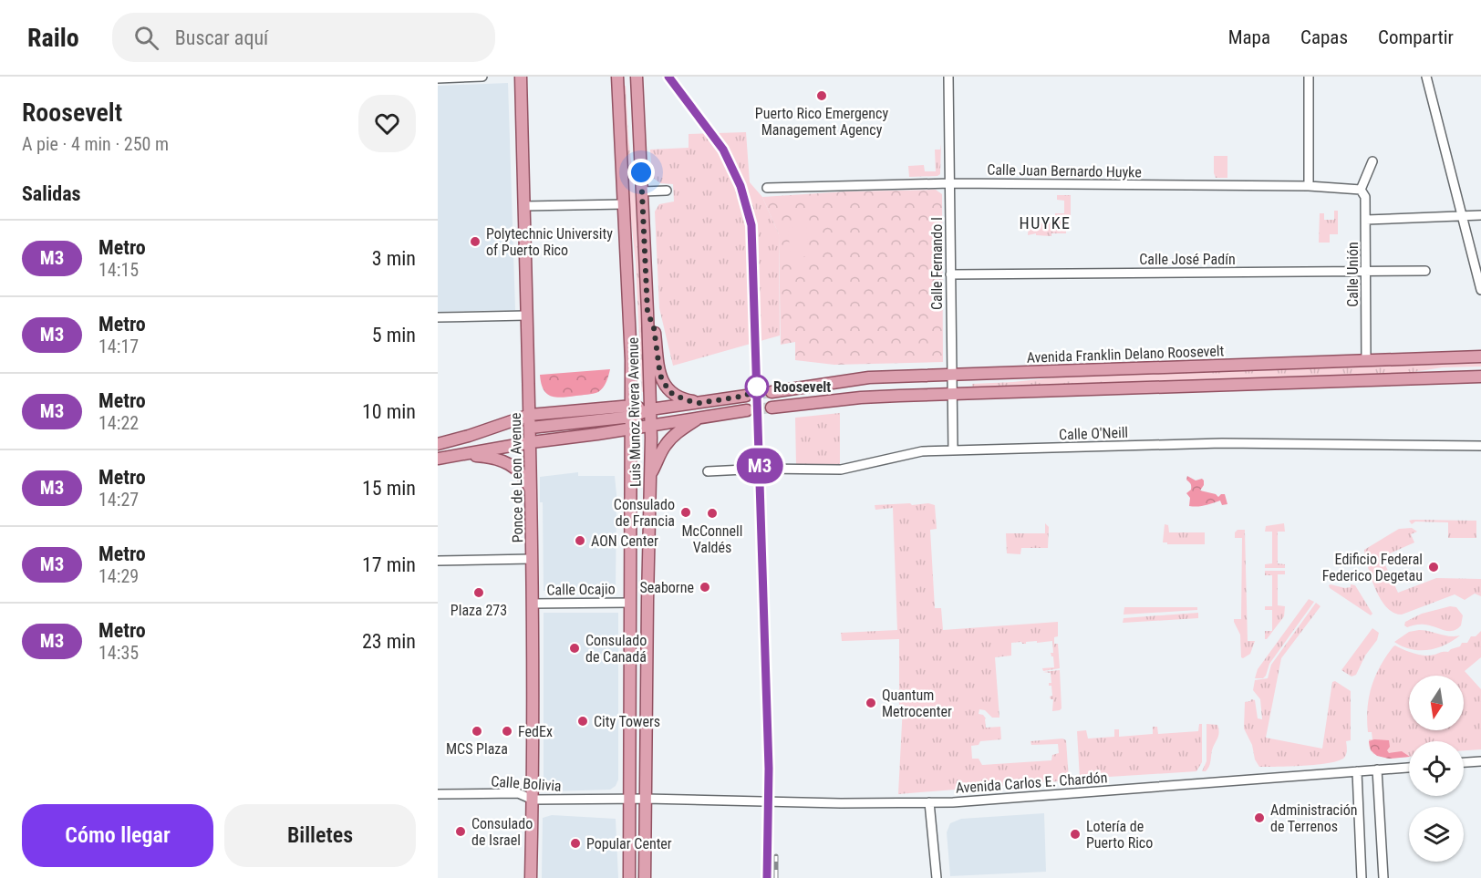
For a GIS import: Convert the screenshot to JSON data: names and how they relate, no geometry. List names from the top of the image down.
{
  "streets": {
    "main road": ["Avenida Franklin Delano Roosevelt", "Luis Munoz Rivera Avenue", "Ponce de Leon Avenue"],
    "street": [
      "Calle Juan Bernardo Huyke",
      "Calle José Padín",
      "Calle Fernando I",
      "Calle Unión",
      "Calle O'Neill",
      "Calle Ocajio",
      "Avenida Carlos E. Chardón",
      "Calle Bolivia"
    ]
  },
  "crossings": [
    ["Calle Juan Bernardo Huyke", "Calle Fernando I"],
    ["Calle Juan Bernardo Huyke", "Calle Unión"],
    ["Calle José Padín", "Calle Fernando I"],
    ["Calle José Padín", "Calle Unión"],
    ["Calle Fernando I", "Avenida Franklin Delano Roosevelt"],
    ["Calle Fernando I", "Calle O'Neill"],
    ["Calle Unión", "Avenida Franklin Delano Roosevelt"],
    ["Luis Munoz Rivera Avenue", "Calle Ocajio"],
    ["Luis Munoz Rivera Avenue", "Avenida Carlos E. Chardón"],
    ["Luis Munoz Rivera Avenue", "Calle Bolivia"],
    ["Ponce de Leon Avenue", "Calle Ocajio"],
    ["Ponce de Leon Avenue", "Calle Bolivia"],
    ["Avenida Carlos E. Chardón", "Calle Bolivia"]
  ],
  "districts": ["HUYKE"],
  "places": [
    "Puerto Rico Emergency Management Agency",
    "Polytechnic University of Puerto Rico",
    "Roosevelt",
    "Consulado de Francia",
    "McConnell Valdés",
    "AON Center",
    "Edificio Federal Federico Degetau",
    "Seaborne",
    "Plaza 273",
    "Consulado de Canadá",
    "Quantum Metrocenter",
    "City Towers",
    "MCS Plaza",
    "FedEx",
    "Administración de Terrenos",
    "Consulado de Israel",
    "Lotería de Puerto Rico",
    "Popular Center"
  ],
  "lines": ["metro line M3"],
  "north": "bottom",
  "page": {
    "header": "Railo",
    "search": "Buscar aquí",
    "nav": ["Mapa", "Capas", "Compartir"],
    "heading": [
      ["Roosevelt", "A pie · 4 min · 250 m"],
      "Salidas"
    ],
    "on_map": "M3",
    "list": [
      {
        "mark": "M3",
        "name": "Metro",
        "note": "14:15",
        "value": "3 min"
      },
      {
        "mark": "M3",
        "name": "Metro",
        "note": "14:17",
        "value": "5 min"
      },
      {
        "mark": "M3",
        "name": "Metro",
        "note": "14:22",
        "value": "10 min"
      },
      {
        "mark": "M3",
        "name": "Metro",
        "note": "14:27",
        "value": "15 min"
      },
      {
        "mark": "M3",
        "name": "Metro",
        "note": "14:29",
        "value": "17 min"
      },
      {
        "mark": "M3",
        "name": "Metro",
        "note": "14:35",
        "value": "23 min"
      }
    ],
    "buttons": ["Cómo llegar", "Billetes"]
  }
}
